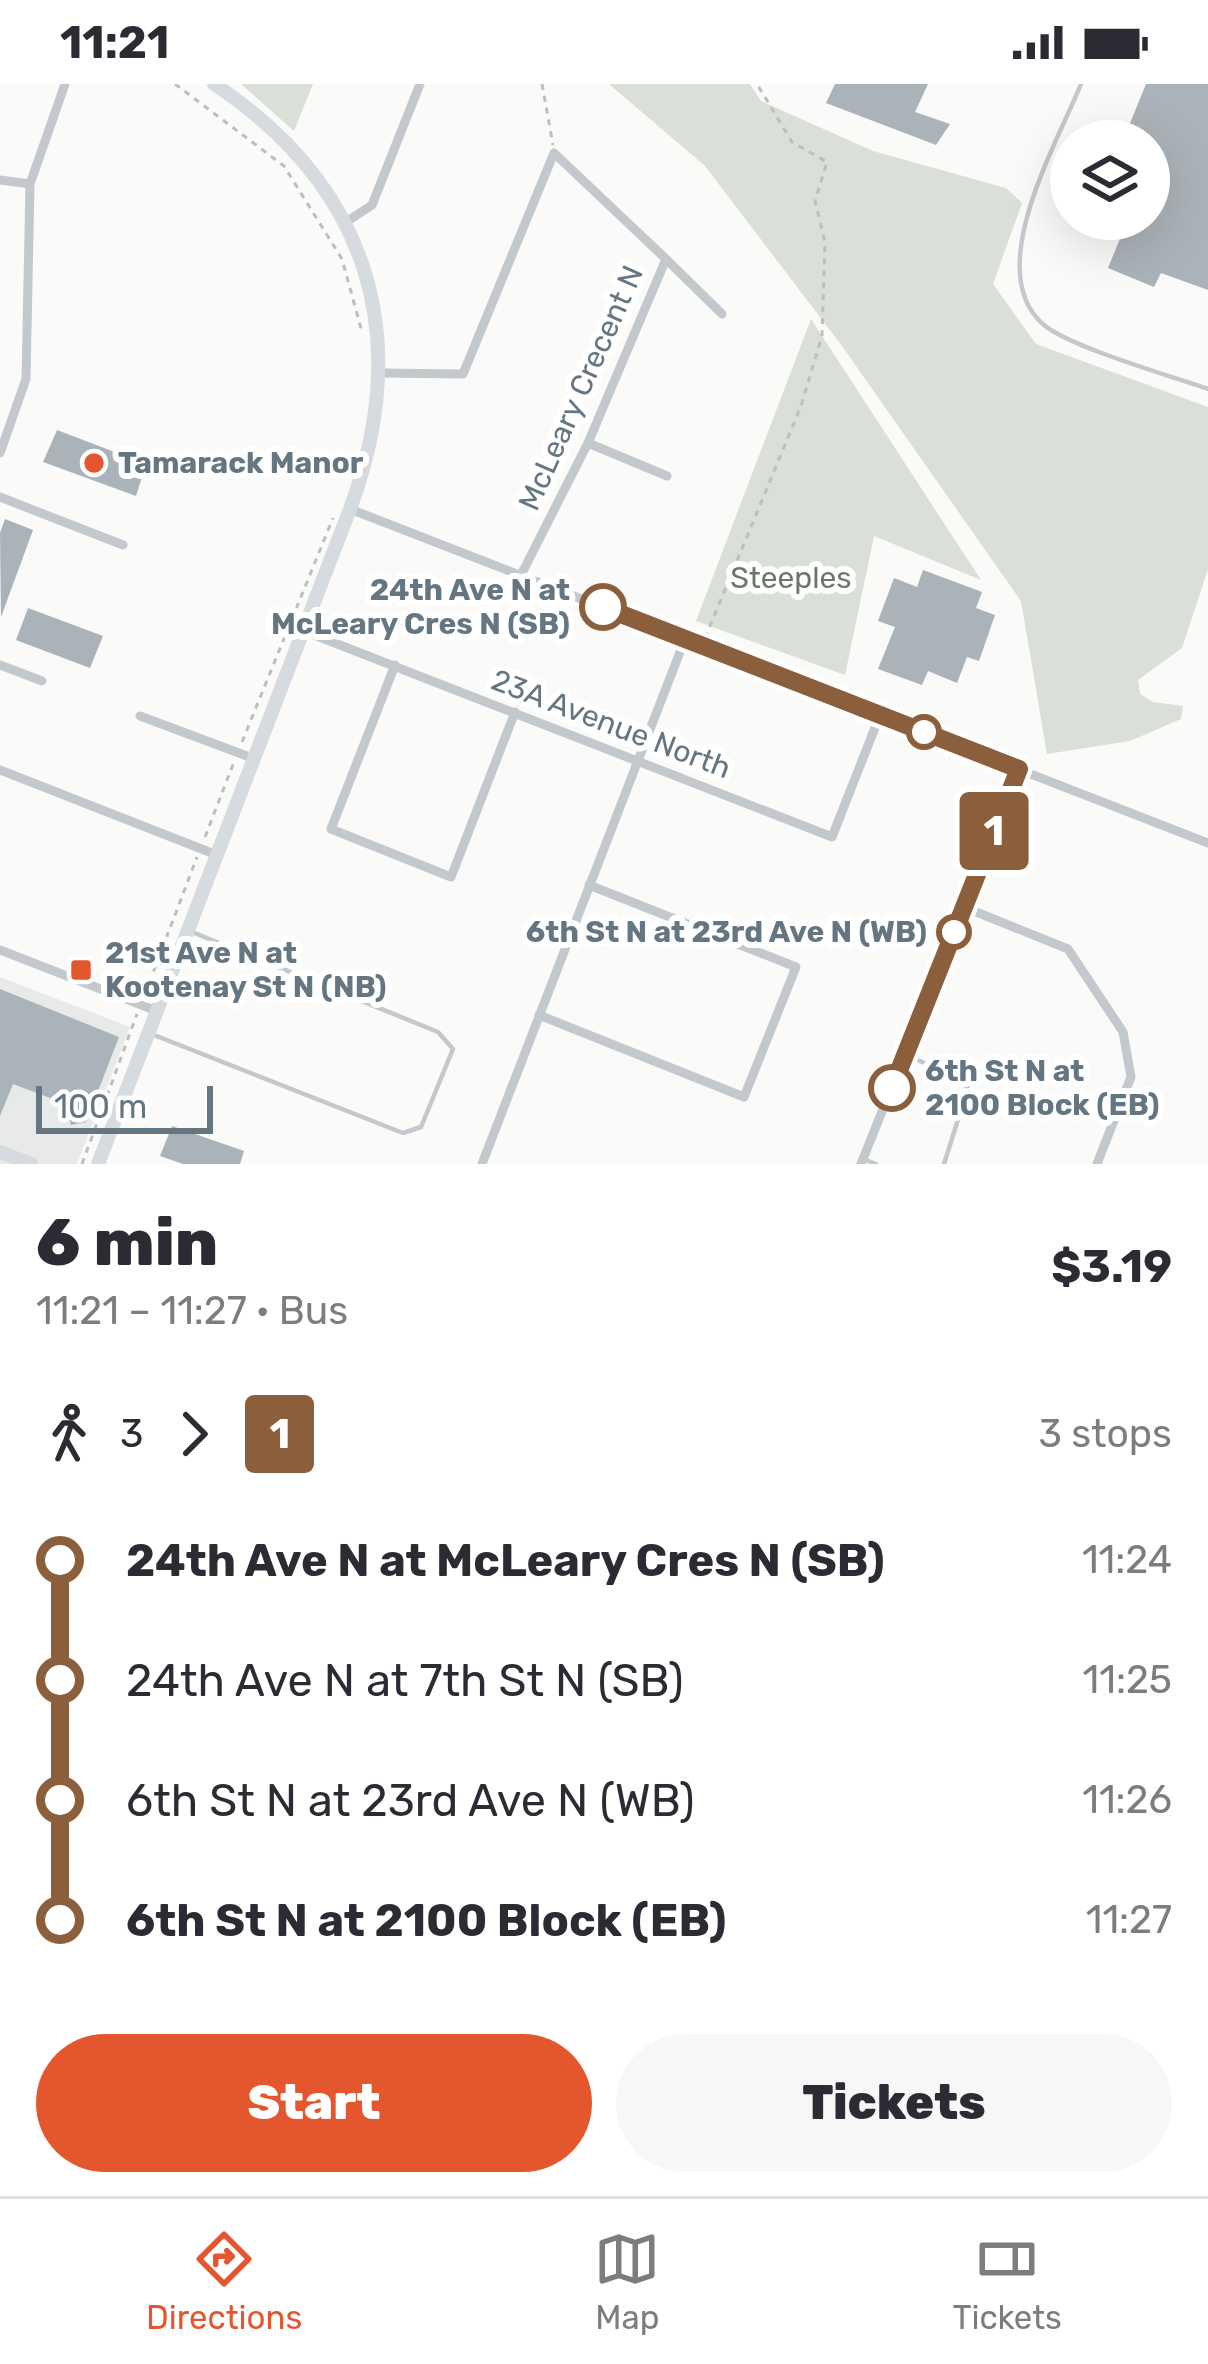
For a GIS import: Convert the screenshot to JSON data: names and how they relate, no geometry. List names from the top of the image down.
{
  "streets": {
    "street": ["McLeary Crecent N", "23A Avenue North"]
  },
  "parks": ["Steeples"],
  "places": {
    "other": [
      "Tamarack Manor",
      "24th Ave N at McLeary Cres N (SB)",
      "6th St N at 23rd Ave N (WB)",
      "6th St N at 2100 Block (EB)"
    ],
    "transit": ["21st Ave N at Kootenay St N (NB)"]
  },
  "lines": ["bus line 1"],
  "scale_bar": "100 m",
  "page": {
    "status": "11:21",
    "on_map": "1",
    "scale": "100 m",
    "heading": ["6 min", "11:21 – 11:27 · Bus", "$3.19"],
    "legs": ["3", "1", "3 stops"],
    "list": [
      {
        "name": "24th Ave N at McLeary Cres N (SB)",
        "value": "11:24"
      },
      {
        "name": "24th Ave N at 7th St N (SB)",
        "value": "11:25"
      },
      {
        "name": "6th St N at 23rd Ave N (WB)",
        "value": "11:26"
      },
      {
        "name": "6th St N at 2100 Block (EB)",
        "value": "11:27"
      }
    ],
    "buttons": ["Start", "Tickets"],
    "tabs": ["Directions", "Map", "Tickets"]
  }
}
